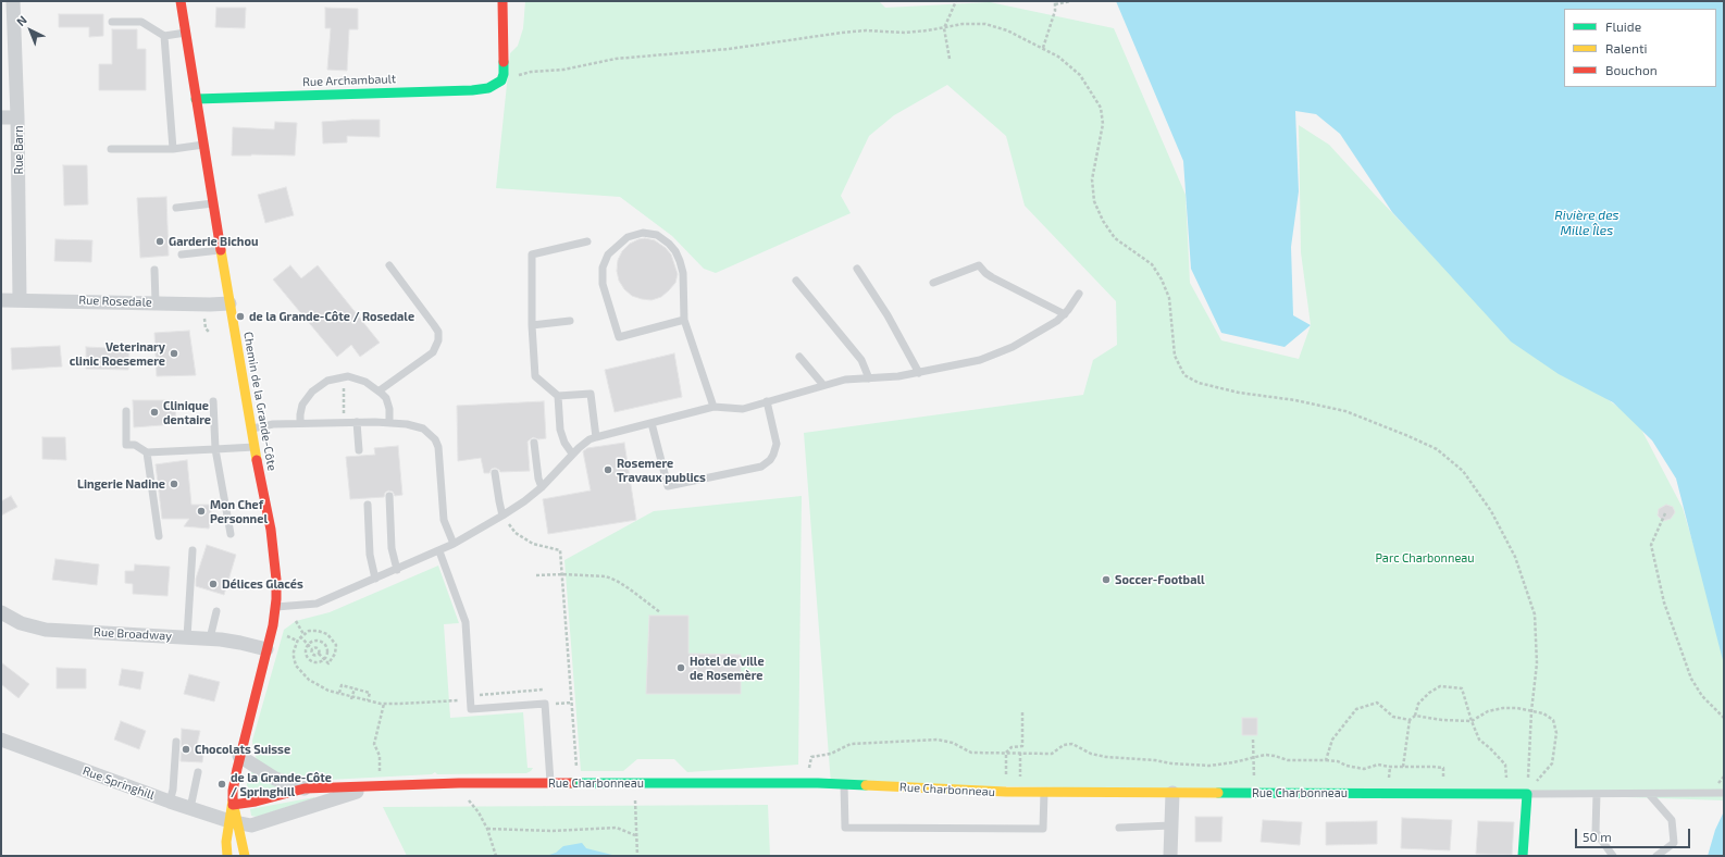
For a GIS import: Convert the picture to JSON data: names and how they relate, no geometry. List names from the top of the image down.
{
  "streets": {
    "street": [
      "Rue Archambault",
      "Rue Barn",
      "Rue Rosedale",
      "Chemin de la Grande-Côte",
      "Rue Broadway",
      "Rue Springhill",
      "Rue Charbonneau"
    ]
  },
  "crossings": [
    ["Rue Archambault", "Chemin de la Grande-Côte"],
    ["Rue Barn", "Rue Rosedale"],
    ["Rue Rosedale", "Chemin de la Grande-Côte"],
    ["Chemin de la Grande-Côte", "Rue Broadway"],
    ["Chemin de la Grande-Côte", "Rue Springhill"],
    ["Chemin de la Grande-Côte", "Rue Charbonneau"],
    ["Rue Springhill", "Rue Charbonneau"]
  ],
  "water": ["Rivière des Mille Îles"],
  "parks": ["Parc Charbonneau"],
  "places": [
    "Garderie Bichou",
    "de la Grande-Côte / Rosedale",
    "Veterinary clinic Roesemere",
    "Clinique dentaire",
    "Rosemere Travaux publics",
    "Lingerie Nadine",
    "Mon Chef Personnel",
    "Soccer-Football",
    "Délices Glacés",
    "Hotel de ville de Rosemère",
    "Chocolats Suisse",
    "de la Grande-Côte / Springhill"
  ],
  "legend": ["Fluide", "Ralenti", "Bouchon"],
  "scale_bar": "50 m",
  "north": "top left"
}
